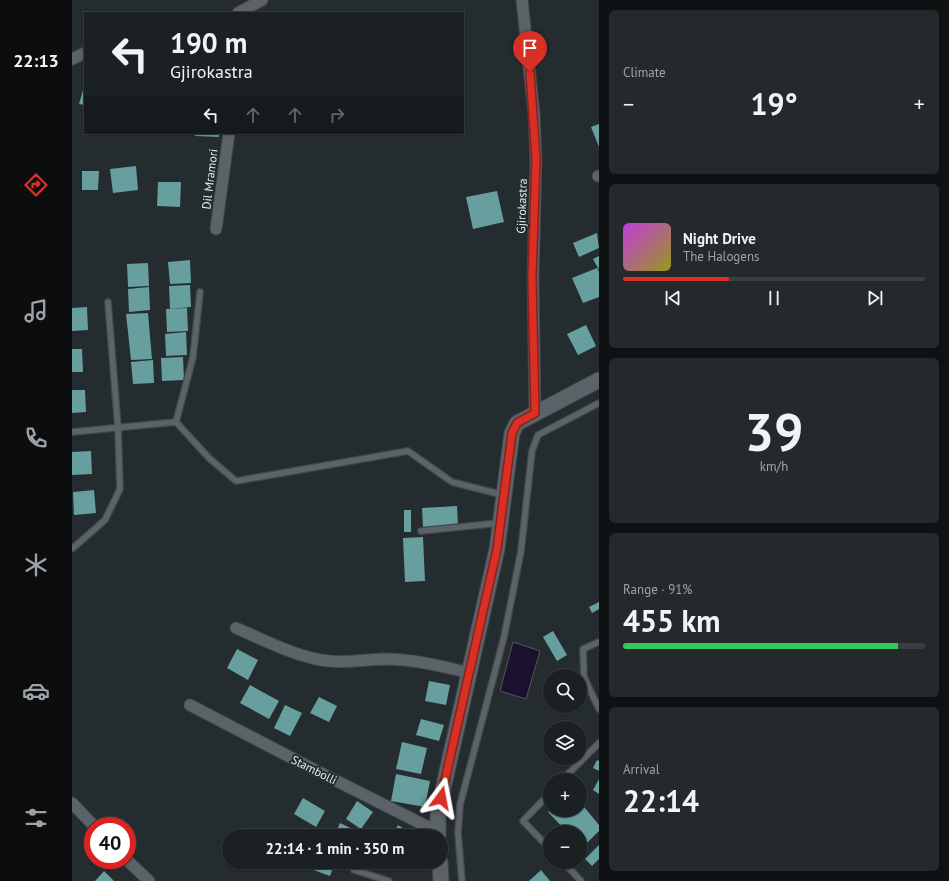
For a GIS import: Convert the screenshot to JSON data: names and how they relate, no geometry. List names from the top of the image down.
{
  "streets": {
    "street": ["Dil Mramori", "Gjirokastra", "Stambolli"]
  },
  "crossings": [
    ["Gjirokastra", "Stambolli"]
  ],
  "page": {
    "tabs": "22:13",
    "tile": [
      "Climate",
      ["39", "km/h"],
      ["Range · 91%", "455 km"],
      ["Arrival", "22:14"]
    ],
    "turn": ["190 m", "Gjirokastra"],
    "heat": ["−", "19°", "+"],
    "song": ["Night Drive", "The Halogens"],
    "map_buttons": ["+", "−"],
    "limit": "40",
    "trip": "22:14 · 1 min · 350 m"
  }
}
